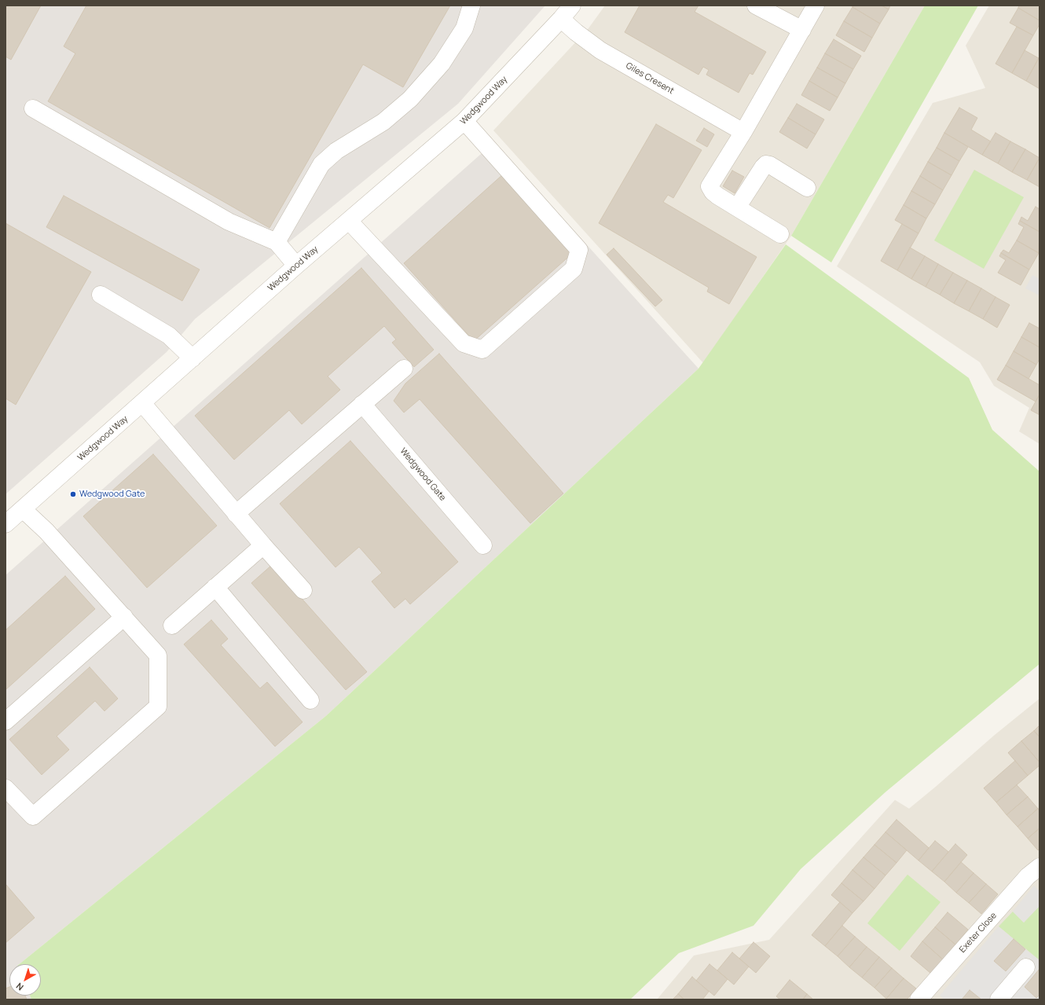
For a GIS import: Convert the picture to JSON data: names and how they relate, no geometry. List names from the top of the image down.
{
  "streets": {
    "street": [
      "Giles Cresent",
      "Wedgwood Way",
      "Wedgwood Gate",
      "Exeter Close"
    ]
  },
  "crossings": [
    ["Giles Cresent", "Wedgwood Way"]
  ],
  "places": ["Wedgwood Gate"],
  "north": "bottom left"
}
